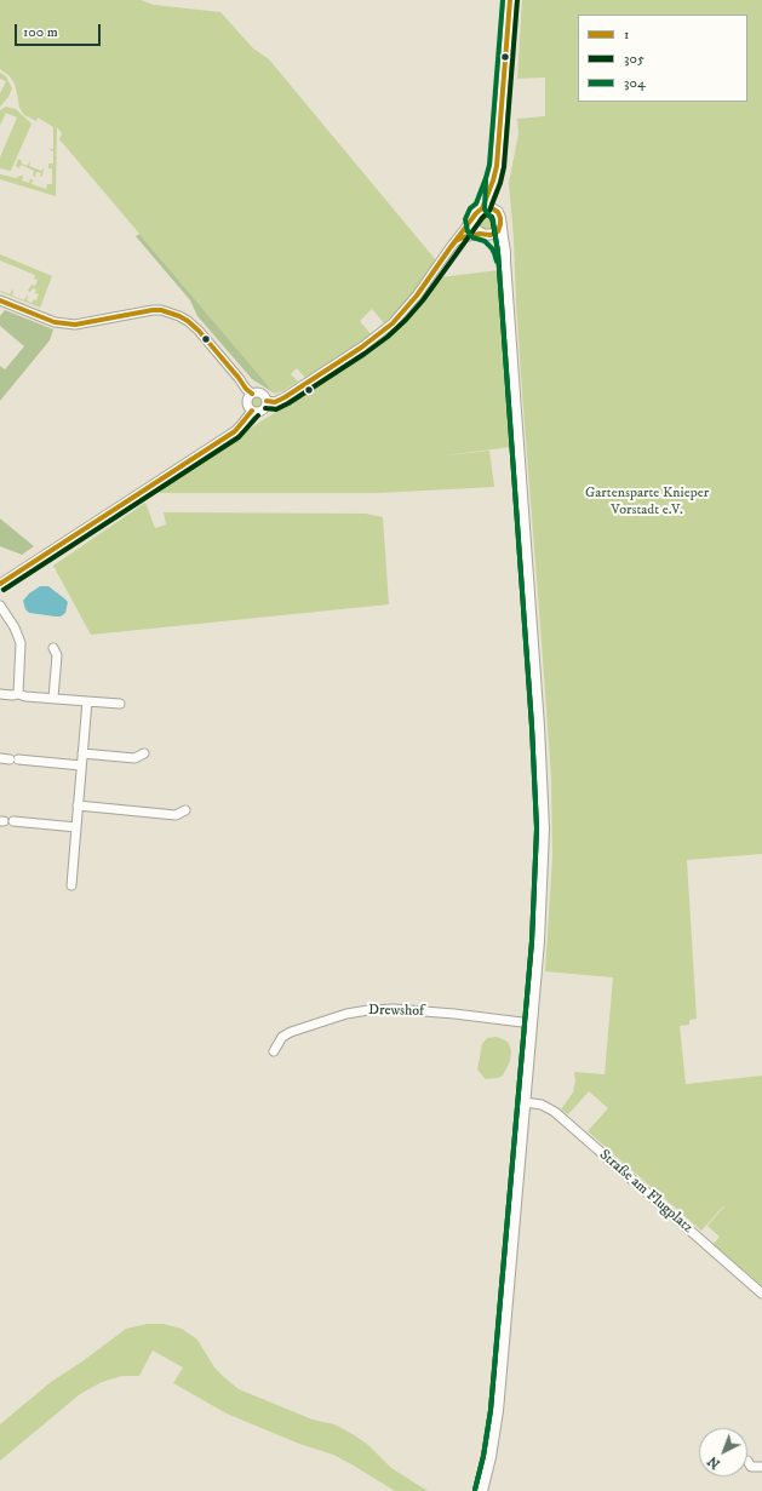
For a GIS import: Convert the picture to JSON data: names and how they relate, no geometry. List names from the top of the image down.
{
  "streets": {
    "street": ["Drewshof", "Straße am Flugplatz"]
  },
  "parks": ["Gartensparte Knieper Vorstadt e.V."],
  "lines": ["transit line 1", "transit line 305", "transit line 304"],
  "legend": ["1", "305", "304"],
  "scale_bar": "100 m",
  "north": "bottom left"
}
